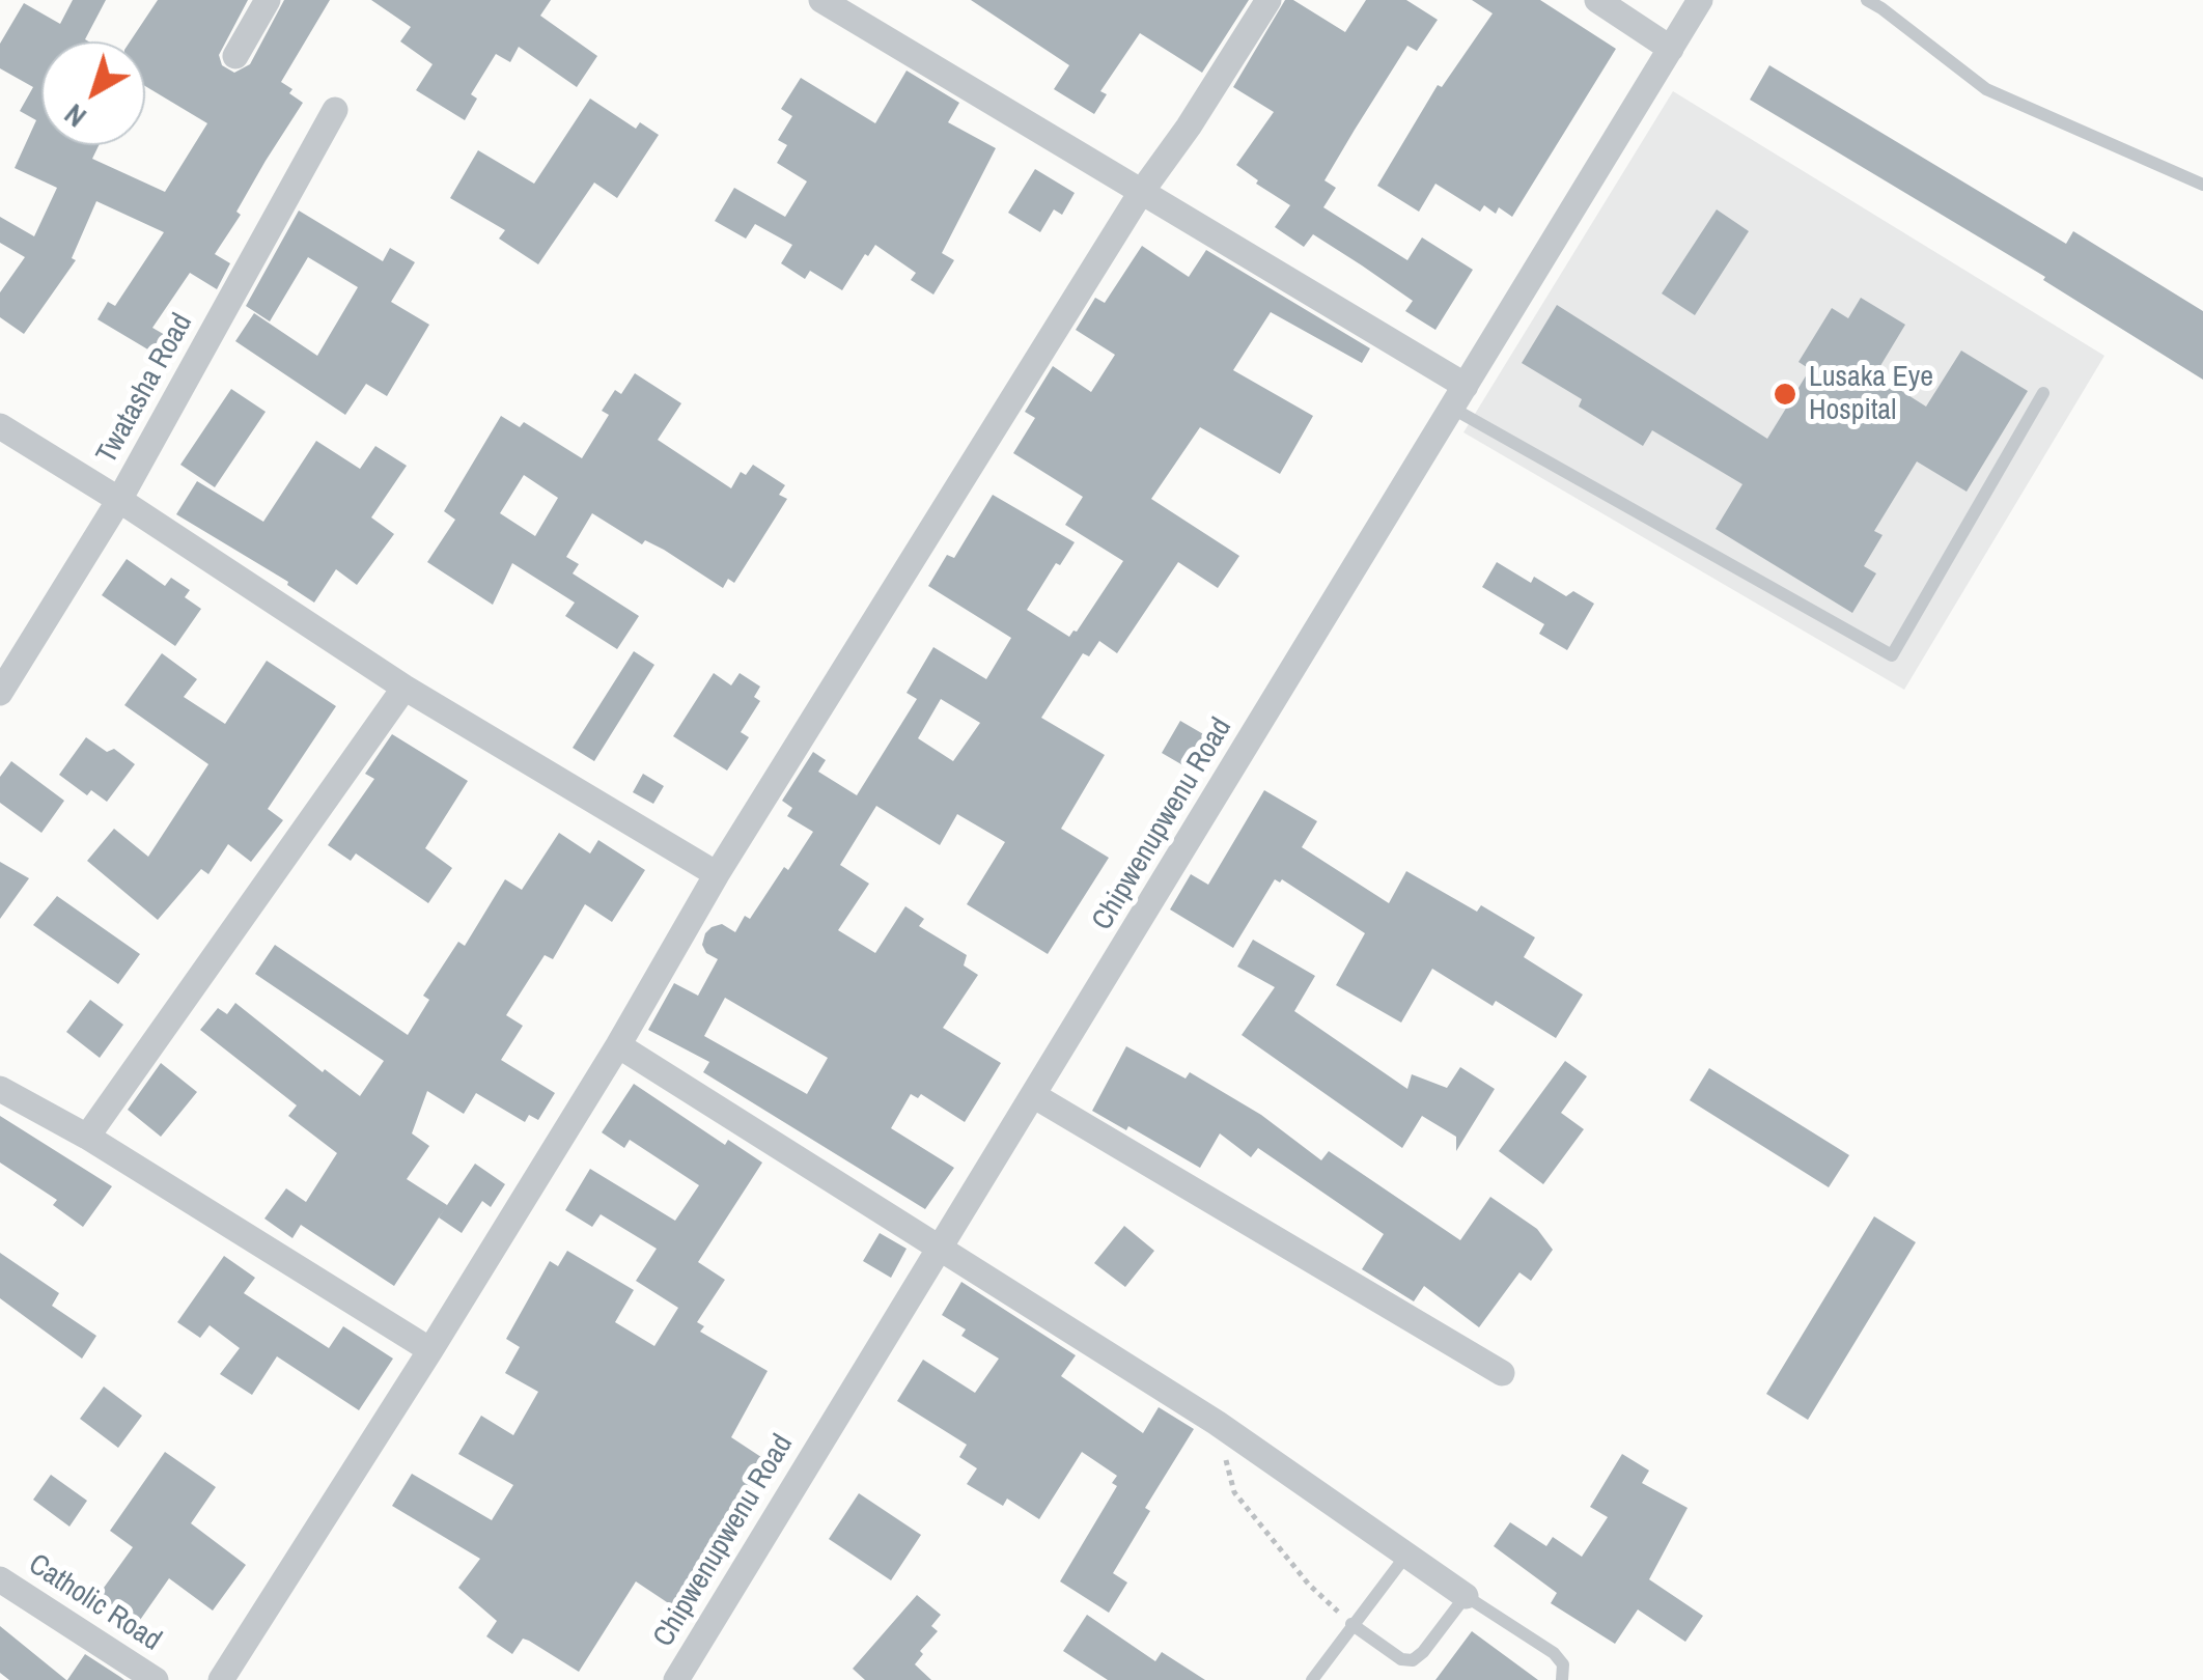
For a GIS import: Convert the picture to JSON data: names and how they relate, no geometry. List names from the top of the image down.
{
  "streets": {
    "street": ["Twatasha Road", "Chipwenupwenu Road", "Catholic Road"]
  },
  "places": ["Lusaka Eye Hospital"],
  "north": "bottom left"
}
